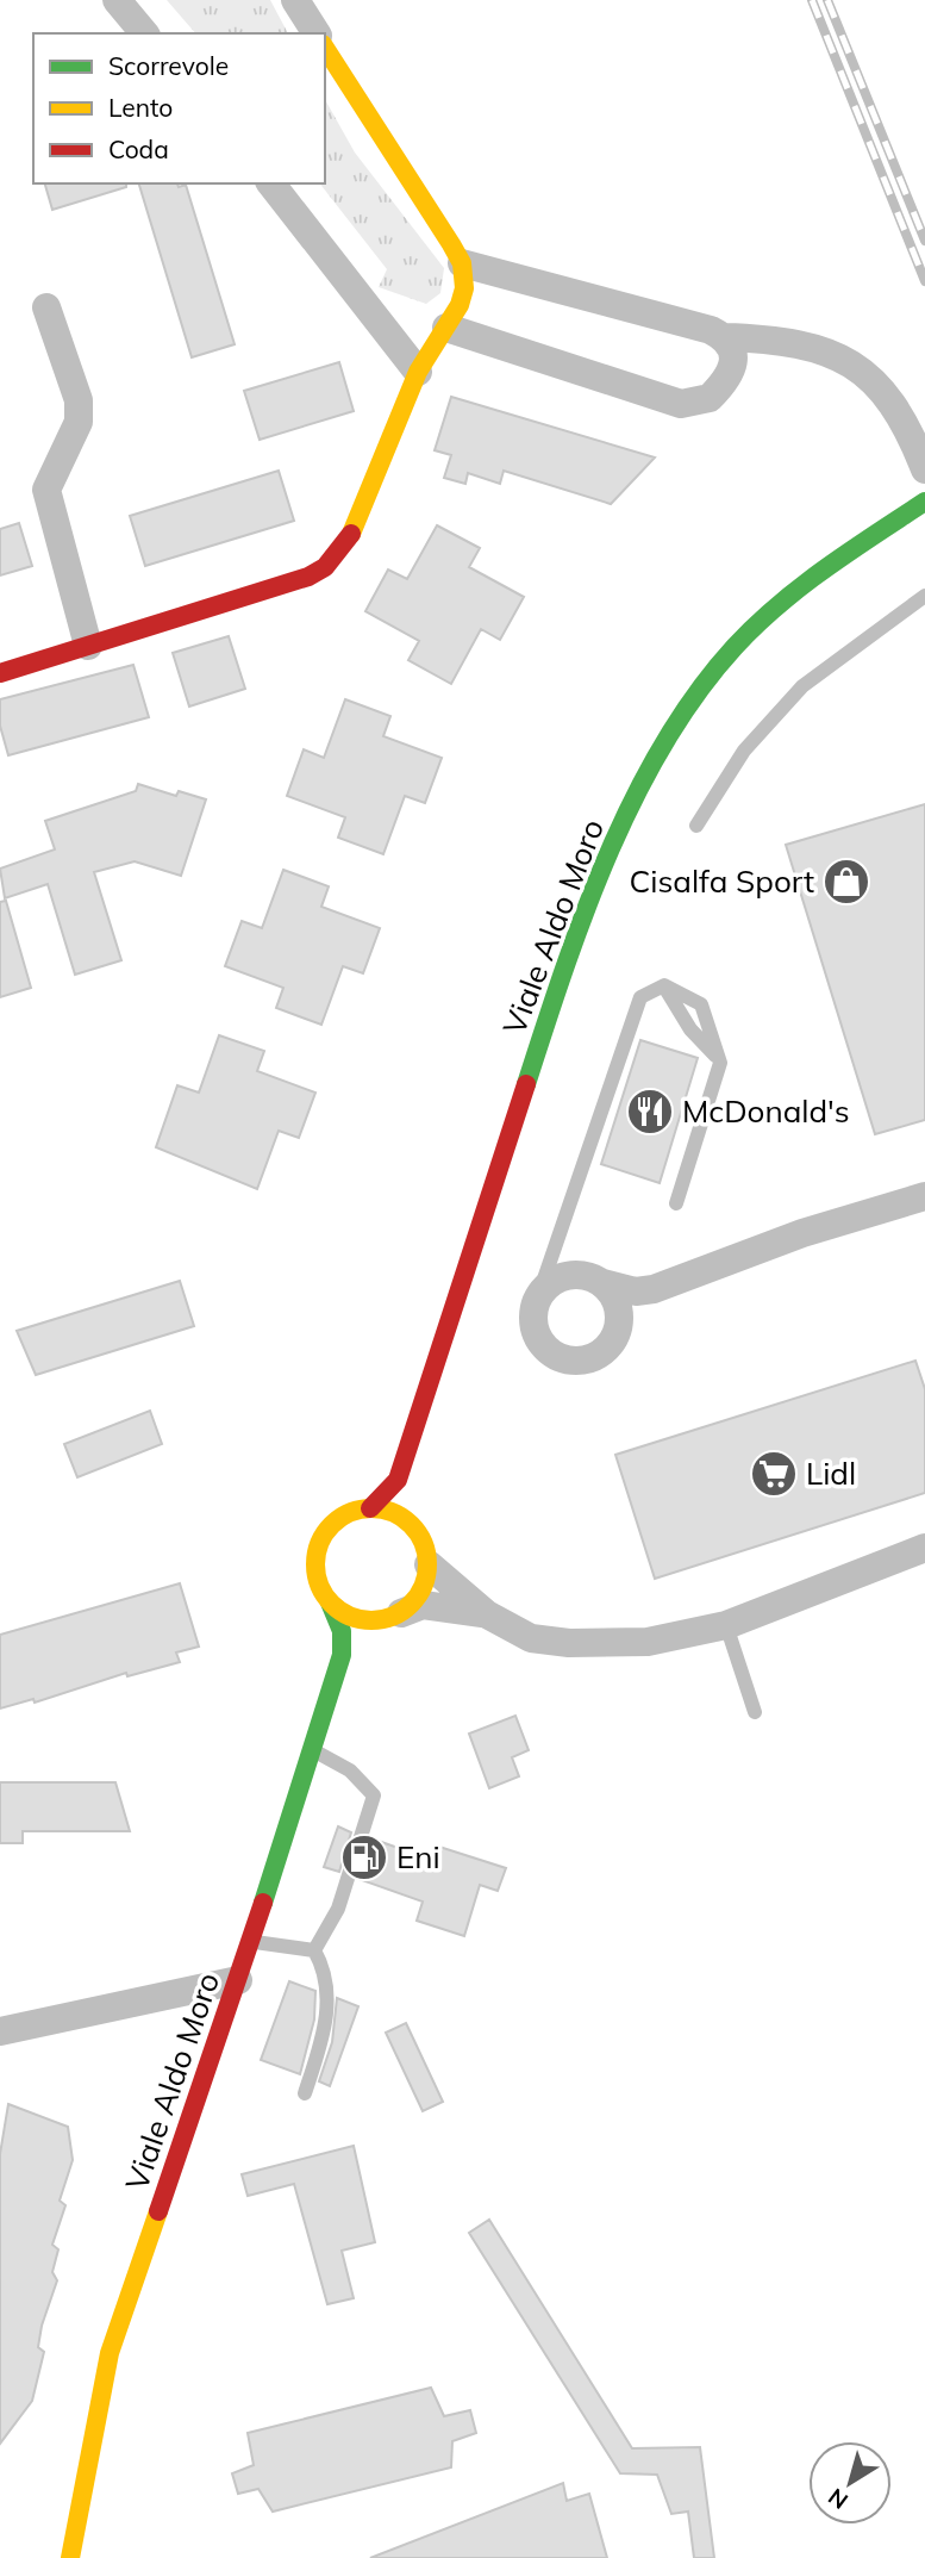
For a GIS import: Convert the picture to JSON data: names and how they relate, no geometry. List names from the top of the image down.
{
  "streets": {
    "main road": ["Viale Aldo Moro"]
  },
  "places": {
    "shop": ["Cisalfa Sport"],
    "restaurant": ["McDonald's"],
    "supermarket": ["Lidl"],
    "fuel station": ["Eni"]
  },
  "legend": ["Scorrevole", "Lento", "Coda"],
  "north": "bottom left"
}
